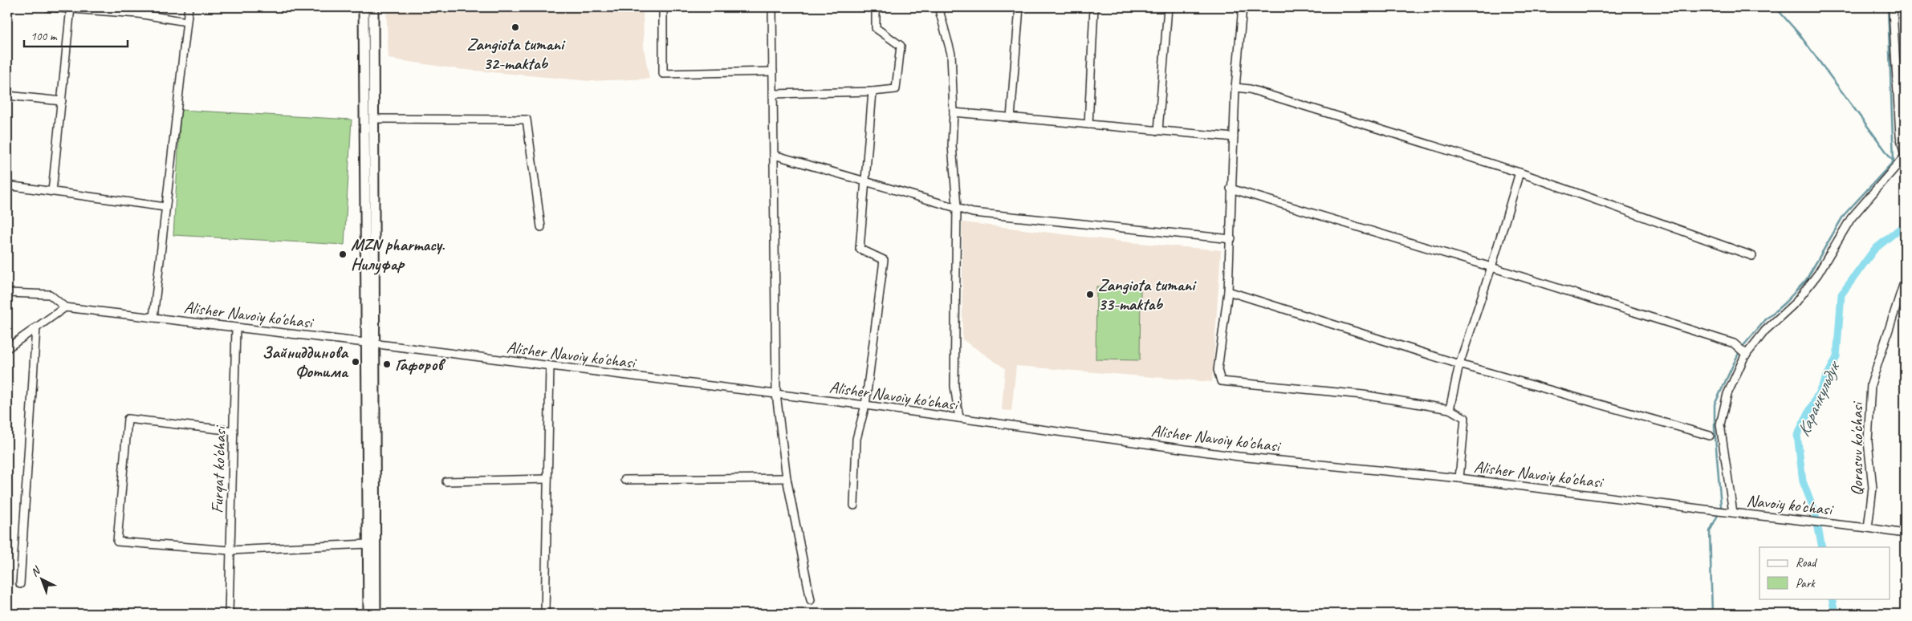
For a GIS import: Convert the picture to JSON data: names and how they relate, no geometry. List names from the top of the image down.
{
  "streets": {
    "street": [
      "Alisher Navoiy ko'chasi",
      "Qorasuv ko'chasi",
      "Furqat ko'chasi",
      "Navoiy ko'chasi"
    ]
  },
  "crossings": [
    ["Alisher Navoiy ko'chasi", "Furqat ko'chasi"],
    ["Alisher Navoiy ko'chasi", "Navoiy ko'chasi"],
    ["Qorasuv ko'chasi", "Navoiy ko'chasi"]
  ],
  "water": ["Каранкульдук"],
  "places": [
    "Zangiota tumani 32-maktab",
    "MZN pharmacy. Нилуфар",
    "Zangiota tumani 33-maktab",
    "Зайниддинова Фотима",
    "Гафоров"
  ],
  "legend": ["Road", "Park"],
  "scale_bar": "100 m",
  "north": "top left"
}
